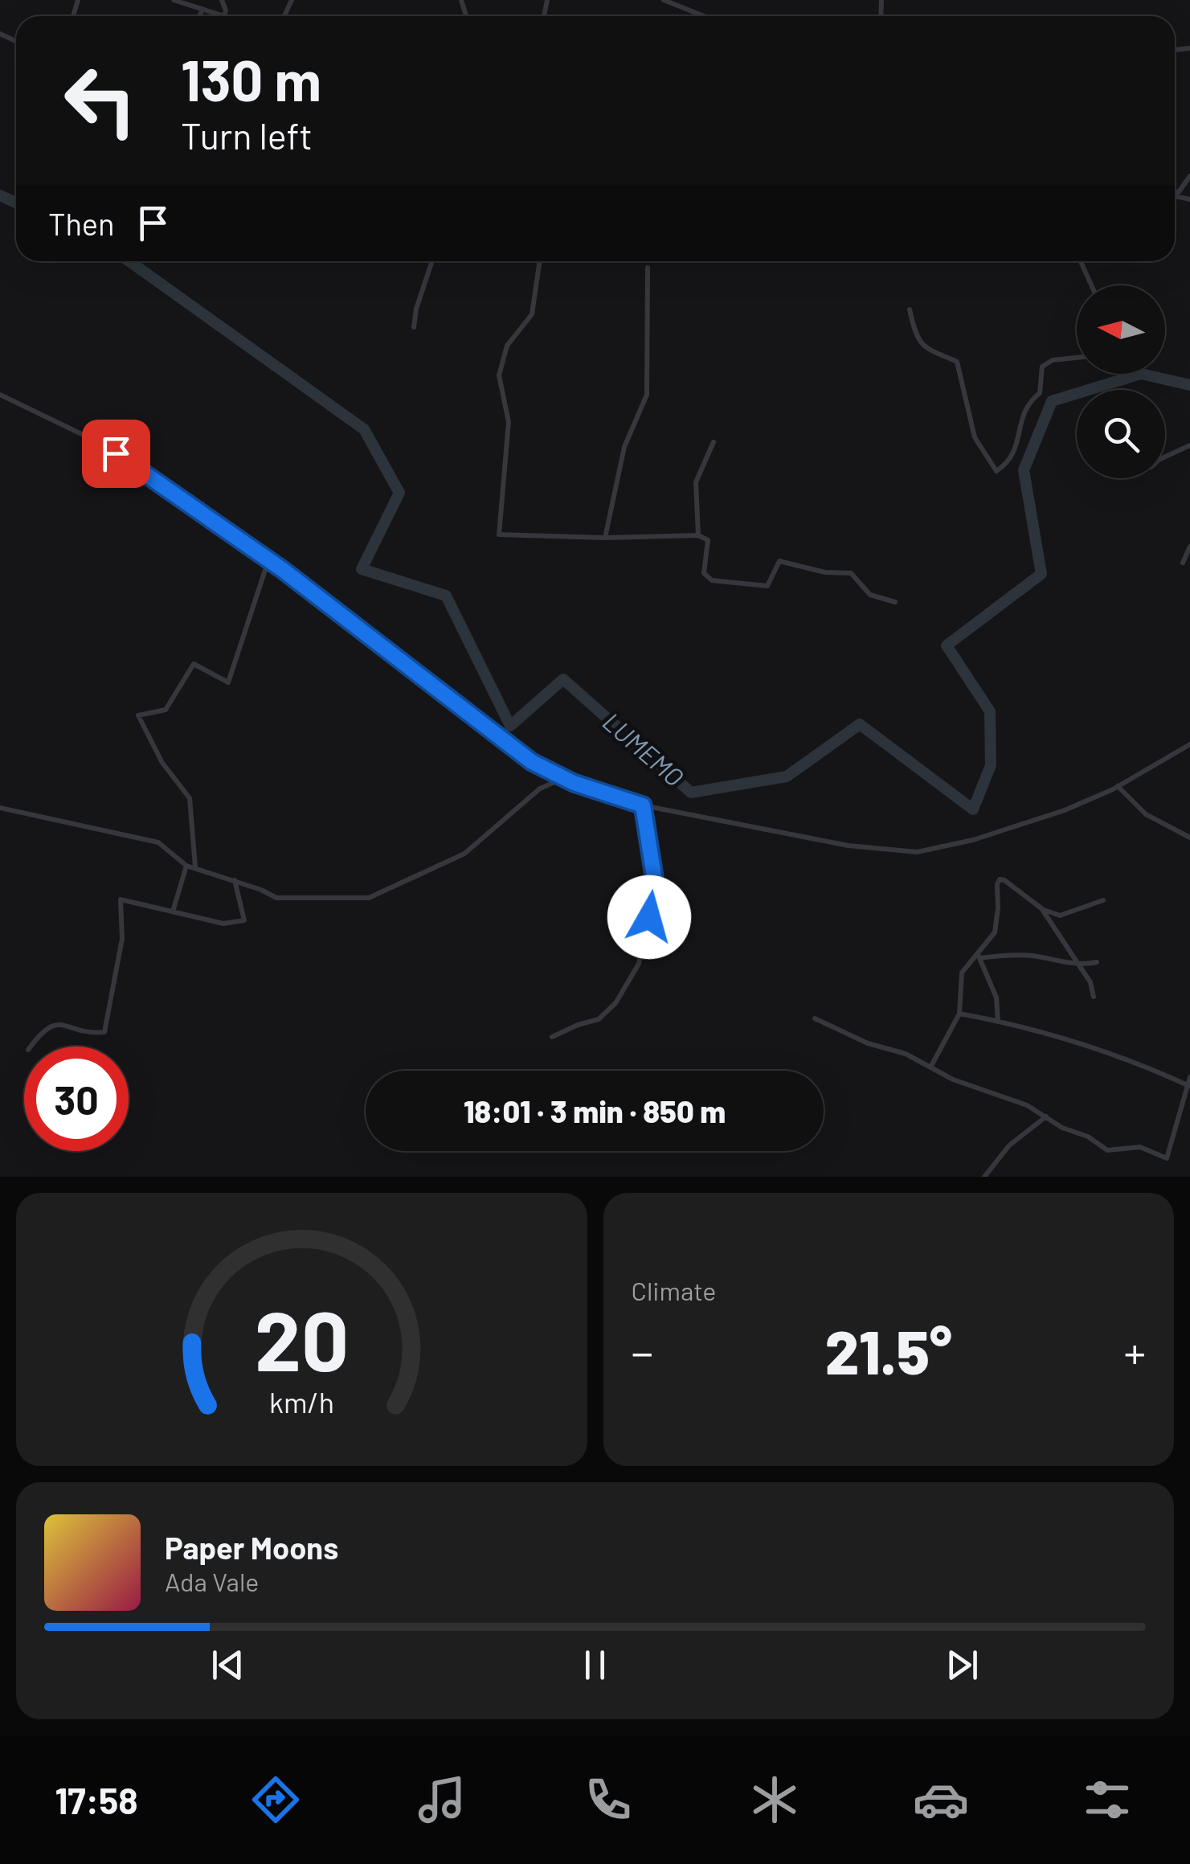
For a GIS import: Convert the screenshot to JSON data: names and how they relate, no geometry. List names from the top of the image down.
{
  "water": ["LUMEMO"],
  "north": "left",
  "page": {
    "turn": ["130 m", "Turn left"],
    "then": "Then",
    "limit": "30",
    "trip": "18:01 · 3 min · 850 m",
    "tile": "Climate",
    "heat": ["−", "21.5°", "+"],
    "song": ["Paper Moons", "Ada Vale"],
    "tabs": "17:58",
    "gauge": ["20", "km/h"]
  }
}
